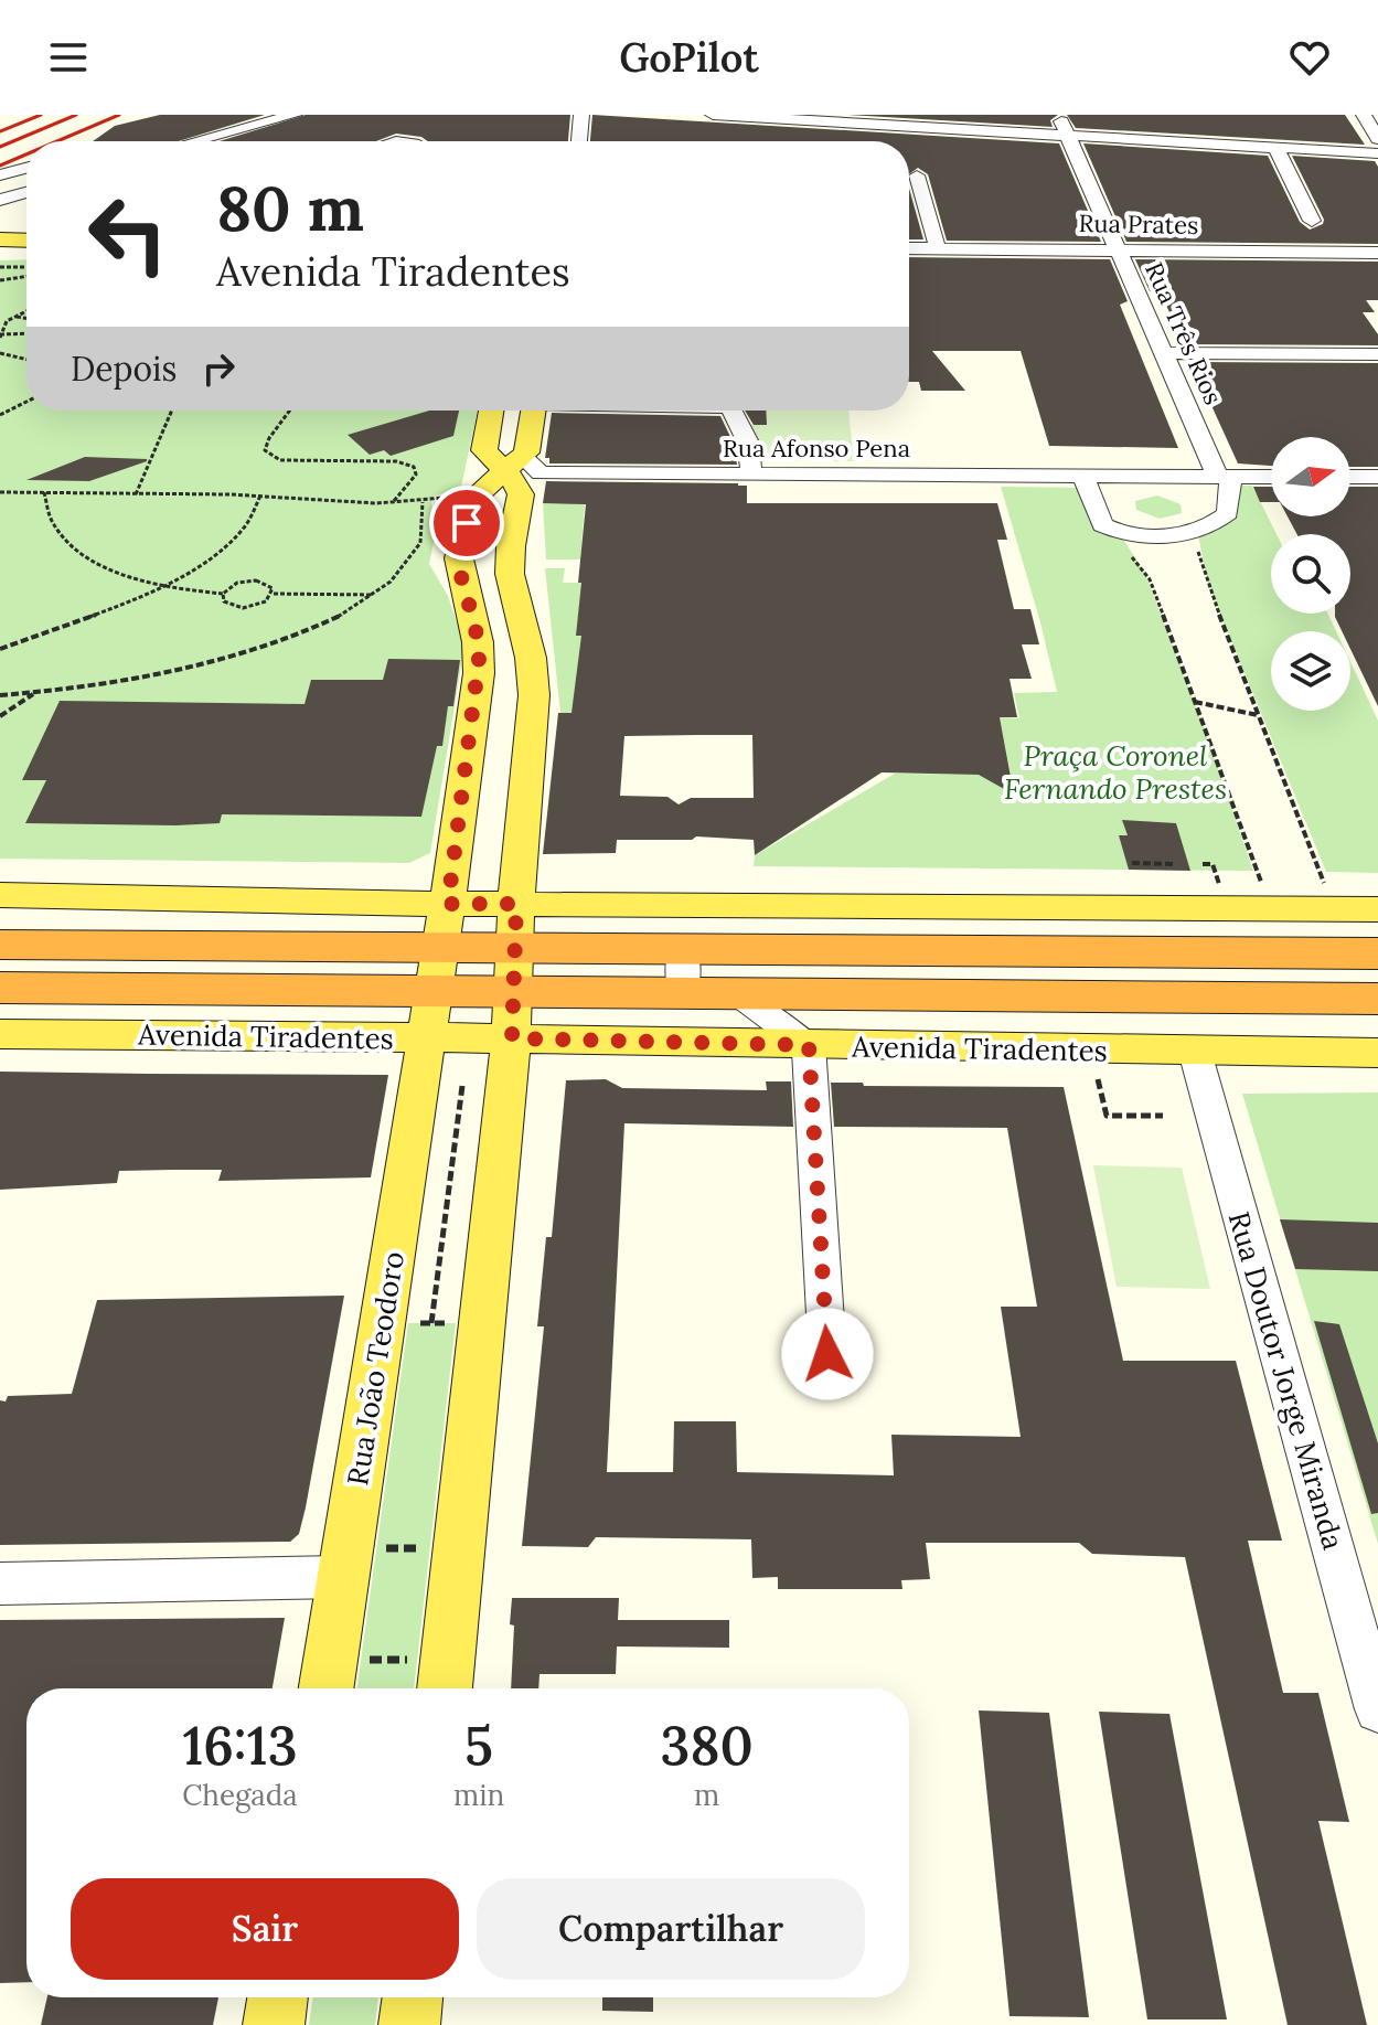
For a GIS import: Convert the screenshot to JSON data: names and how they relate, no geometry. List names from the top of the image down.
{
  "streets": {
    "highway": ["Avenida Tiradentes"],
    "main road": ["Rua João Teodoro"],
    "street": [
      "Rua Prates",
      "Rua Três Rios",
      "Rua Afonso Pena",
      "Rua Doutor Jorge Miranda"
    ]
  },
  "crossings": [
    ["Rua Prates", "Rua Três Rios"],
    ["Avenida Tiradentes", "Rua João Teodoro"],
    ["Avenida Tiradentes", "Rua Doutor Jorge Miranda"]
  ],
  "parks": ["Praça Coronel Fernando Prestes"],
  "north": "right",
  "page": {
    "header": "GoPilot",
    "turn": ["80 m", "Avenida Tiradentes"],
    "then": "Depois",
    "eta": [
      "16:13",
      "Chegada",
      "5",
      "min",
      "380",
      "m"
    ],
    "buttons": ["Sair", "Compartilhar"]
  }
}
